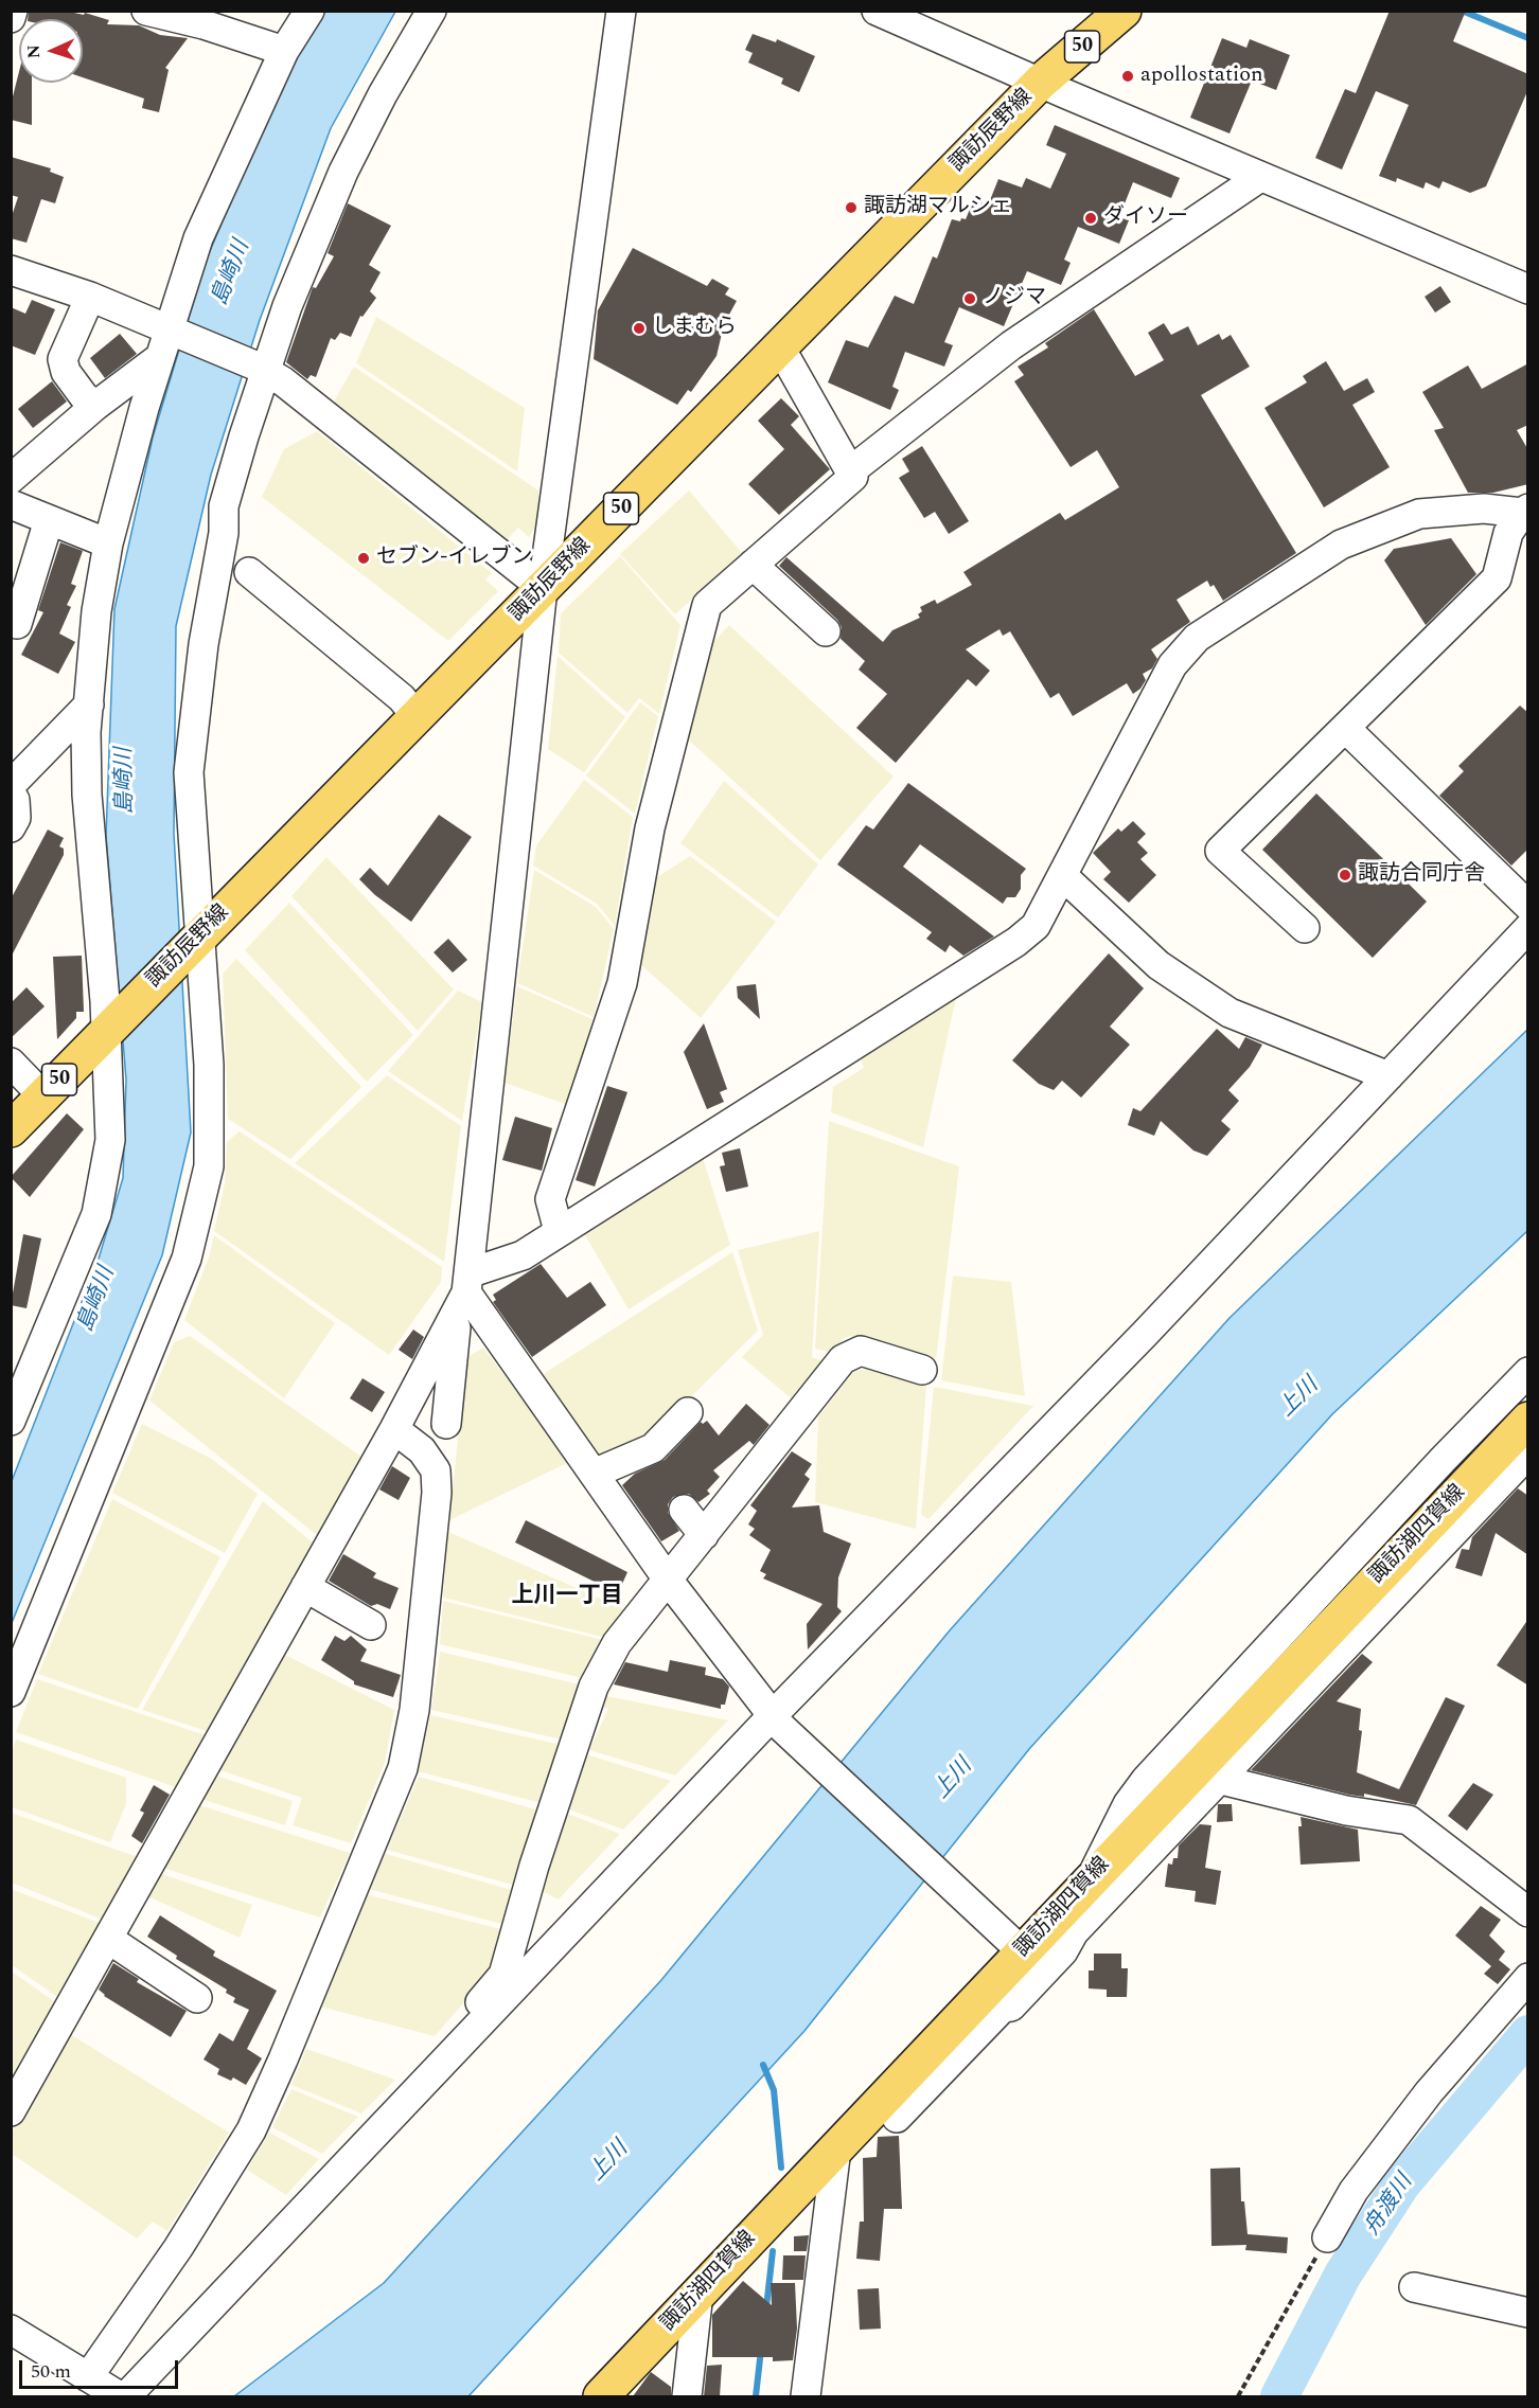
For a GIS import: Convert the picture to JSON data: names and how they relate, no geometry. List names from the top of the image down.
{
  "streets": {
    "main road": ["50", "諏訪辰野線", "諏訪湖四賀線"]
  },
  "districts": ["上川一丁目"],
  "water": ["島崎川", "上川", "舟渡川"],
  "places": [
    "apollostation",
    "諏訪湖マルシェ",
    "ダイソー",
    "ノジマ",
    "しまむら",
    "セブン-イレブン",
    "諏訪合同庁舎"
  ],
  "scale_bar": "50 m",
  "north": "left"
}
